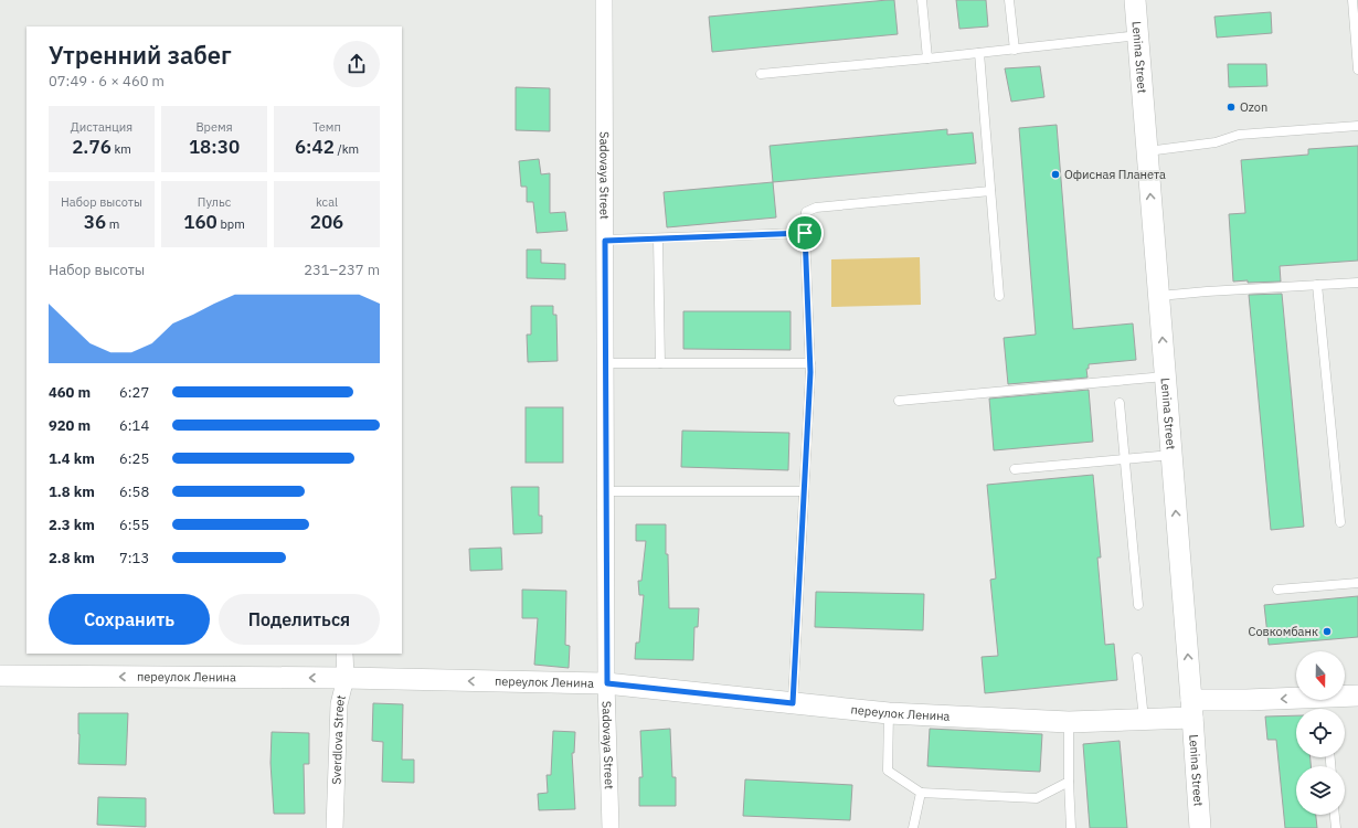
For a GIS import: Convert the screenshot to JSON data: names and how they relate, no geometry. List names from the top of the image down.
{
  "streets": {
    "street": [
      "Lenina Street",
      "Sadovaya Street",
      "переулок Ленина",
      "Sverdlova Street"
    ]
  },
  "crossings": [
    ["Lenina Street", "переулок Ленина"],
    ["Sadovaya Street", "переулок Ленина"],
    ["переулок Ленина", "Sverdlova Street"]
  ],
  "one_way": ["Lenina Street", "переулок Ленина"],
  "places": ["Ozon", "Офисная Планета", "Совкомбанк"],
  "north": "bottom",
  "page": {
    "heading": ["Утренний забег", "07:49 · 6 × 460 m"],
    "stats": [
      ["Дистанция", "2.76 km"],
      ["Время", "18:30"],
      ["Темп", "6:42 /km"],
      ["Набор высоты", "36 m"],
      ["Пульс", "160 bpm"],
      ["kcal", "206"]
    ],
    "chart": ["Набор высоты", "231–237 m"],
    "list": [
      {
        "name": "460 m",
        "note": "6:27"
      },
      {
        "name": "920 m",
        "note": "6:14"
      },
      {
        "name": "1.4 km",
        "note": "6:25"
      },
      {
        "name": "1.8 km",
        "note": "6:58"
      },
      {
        "name": "2.3 km",
        "note": "6:55"
      },
      {
        "name": "2.8 km",
        "note": "7:13"
      }
    ],
    "buttons": ["Сохранить", "Поделиться"]
  }
}
